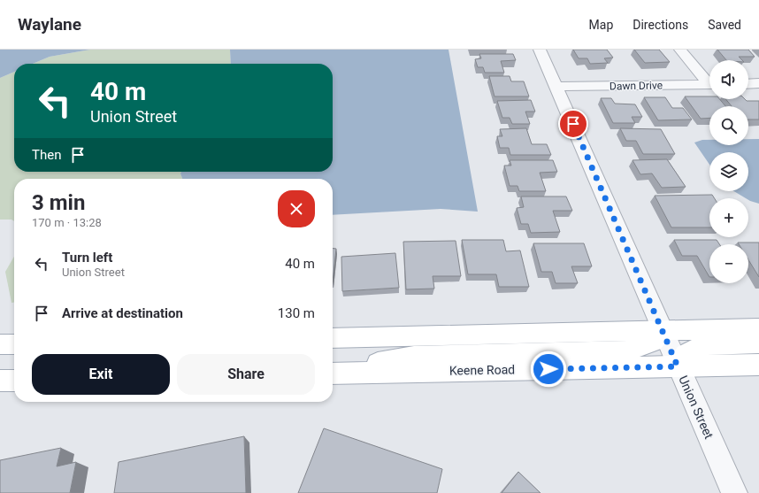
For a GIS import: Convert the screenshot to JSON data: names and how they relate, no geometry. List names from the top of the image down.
{
  "streets": {
    "main road": ["Keene Road"],
    "street": ["Dawn Drive", "Union Street"]
  },
  "crossings": [
    ["Dawn Drive", "Union Street"],
    ["Keene Road", "Union Street"]
  ],
  "page": {
    "header": "Waylane",
    "nav": ["Map", "Directions", "Saved"],
    "map_buttons": ["+", "−"],
    "turn": ["40 m", "Union Street"],
    "then": "Then",
    "heading": ["3 min", "170 m · 13:28"],
    "list": [
      {
        "name": "Turn left",
        "note": "Union Street",
        "value": "40 m"
      },
      {
        "name": "Arrive at destination",
        "value": "130 m"
      }
    ],
    "buttons": ["Exit", "Share"]
  }
}
